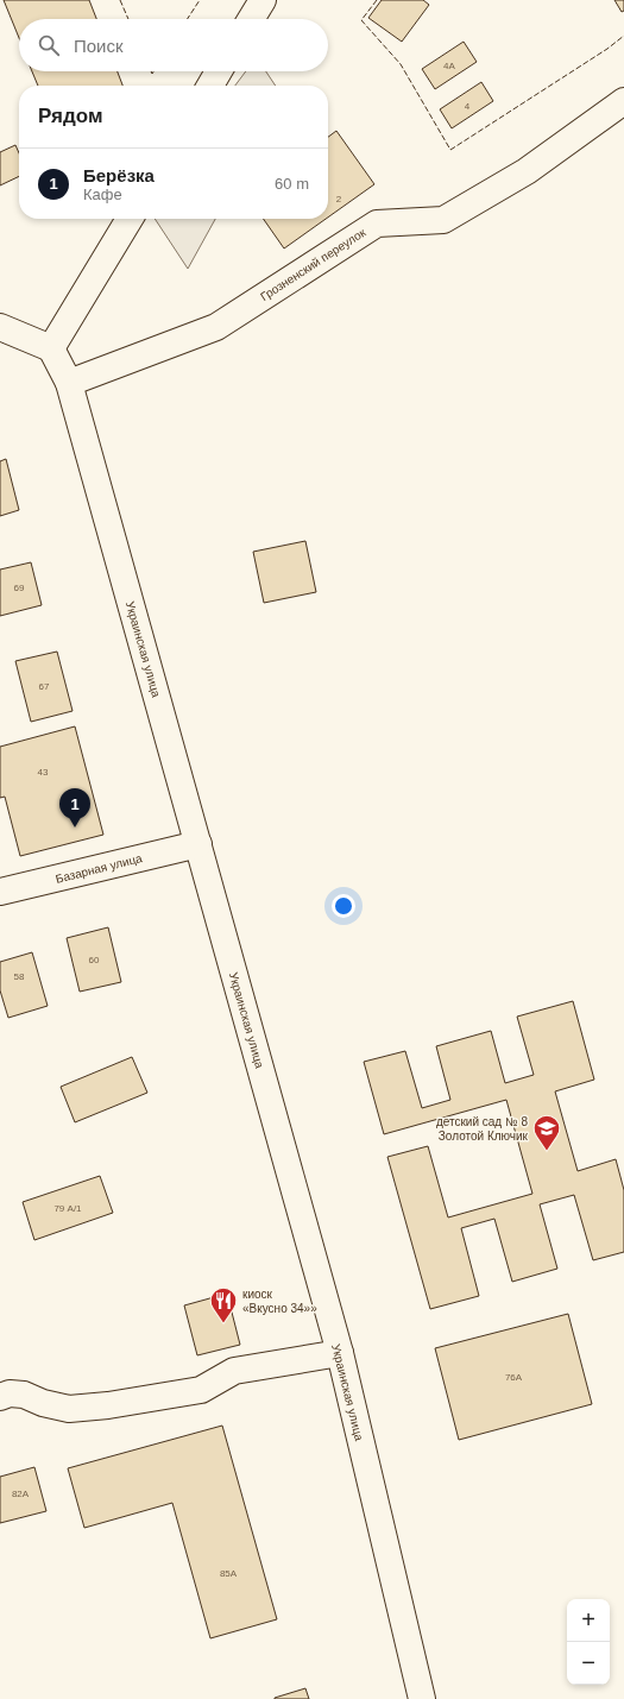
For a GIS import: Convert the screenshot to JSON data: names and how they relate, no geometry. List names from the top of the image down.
{
  "streets": {
    "street": ["Грозненский переулок", "Украинская улица", "Базарная улица"]
  },
  "crossings": [
    ["Грозненский переулок", "Украинская улица"],
    ["Украинская улица", "Базарная улица"]
  ],
  "places": {
    "school or university": ["детский сад № 8 Золотой Ключик"],
    "restaurant": ["киоск «Вкусно 34»»"]
  },
  "house_numbers": [
    "4А",
    "4",
    "2",
    "69",
    "67",
    "43",
    "60",
    "58",
    "79 А/1",
    "76А",
    "82А",
    "85А"
  ],
  "page": {
    "search": "Поиск",
    "heading": "Рядом",
    "list": [
      {
        "mark": "1",
        "name": "Берёзка",
        "note": "Кафе",
        "value": "60 m"
      }
    ],
    "pins": "1",
    "map_buttons": ["+", "−"]
  }
}
